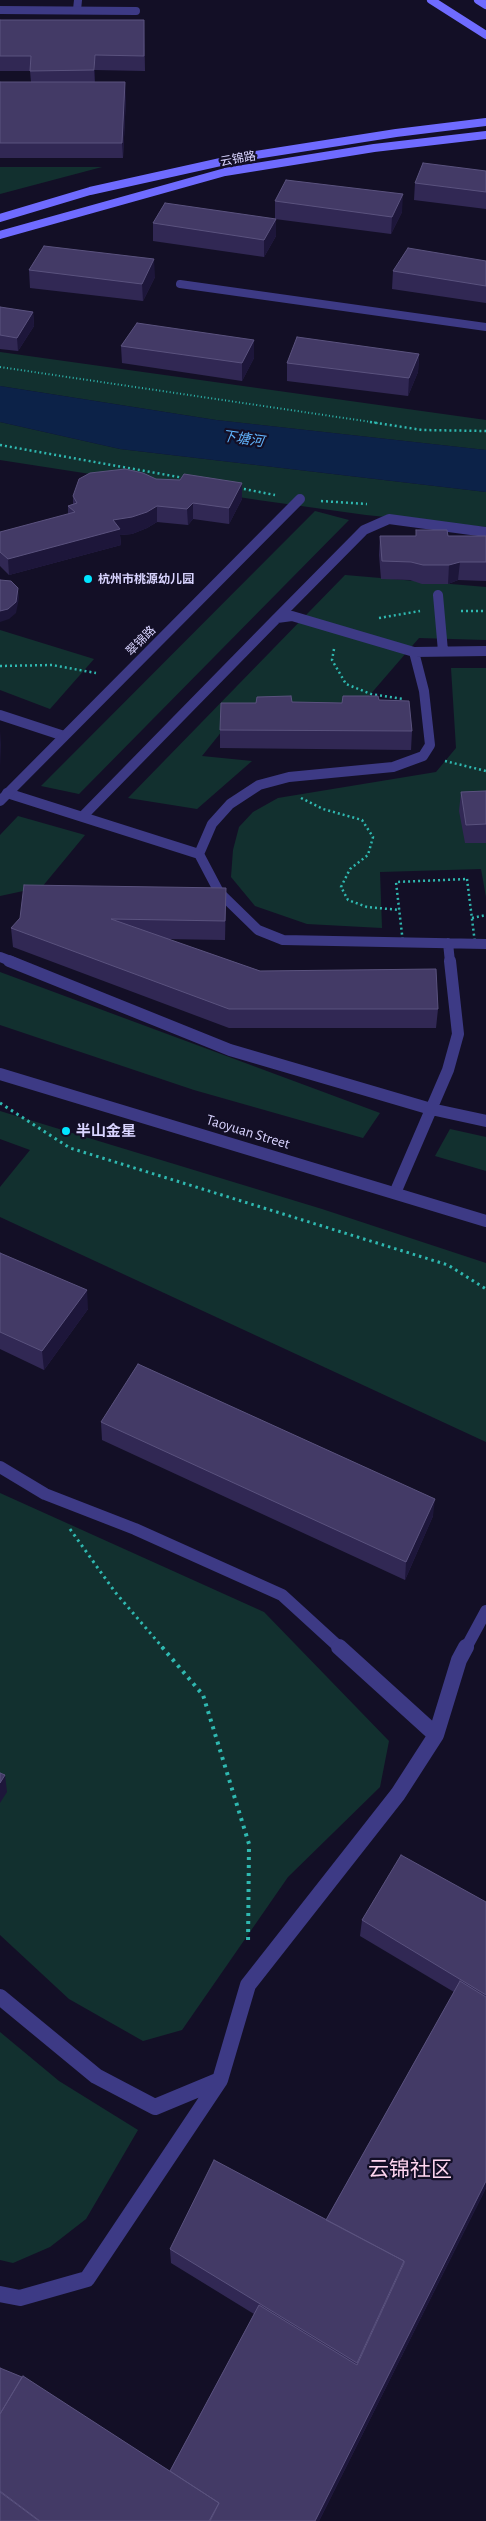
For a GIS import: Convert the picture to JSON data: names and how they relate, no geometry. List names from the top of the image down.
{
  "streets": {
    "main road": ["云锦路"],
    "street": ["翠锦路", "Taoyuan Street"]
  },
  "districts": ["云锦社区"],
  "water": ["下塘河"],
  "places": ["杭州市桃源幼儿园", "半山金星"]
}
